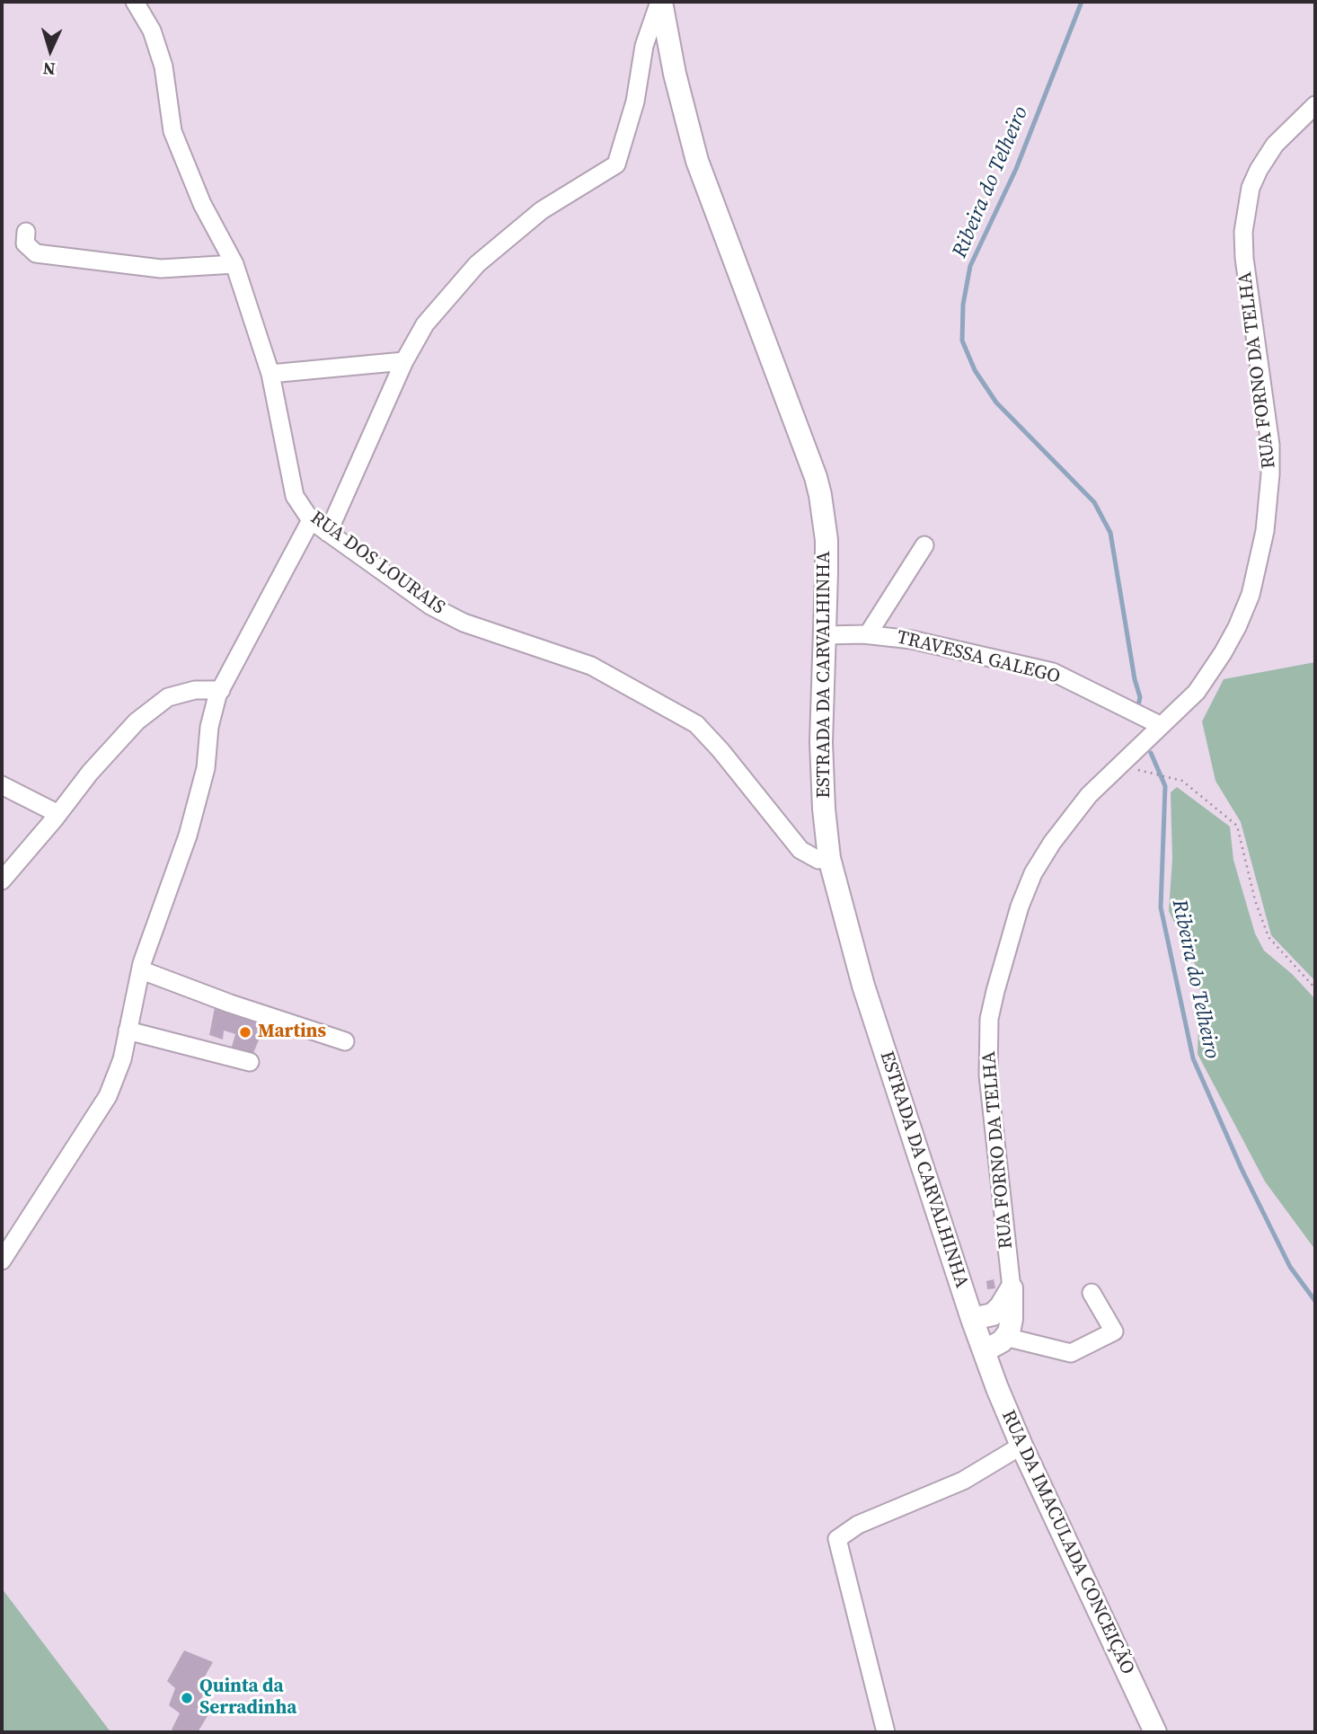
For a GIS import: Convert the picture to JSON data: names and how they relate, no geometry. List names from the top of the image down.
{
  "streets": {
    "main road": ["RUA FORNO DA TELHA", "ESTRADA DA CARVALHINHA", "RUA DA IMACULADA CONCEIÇÃO"],
    "street": ["RUA DOS LOURAIS", "TRAVESSA GALEGO"]
  },
  "crossings": [
    ["RUA FORNO DA TELHA", "TRAVESSA GALEGO"],
    ["RUA DOS LOURAIS", "ESTRADA DA CARVALHINHA"],
    ["TRAVESSA GALEGO", "ESTRADA DA CARVALHINHA"],
    ["ESTRADA DA CARVALHINHA", "RUA DA IMACULADA CONCEIÇÃO"]
  ],
  "water": ["Ribeira do Telheiro"],
  "places": ["Martins", "Quinta da Serradinha"],
  "north": "bottom"
}
